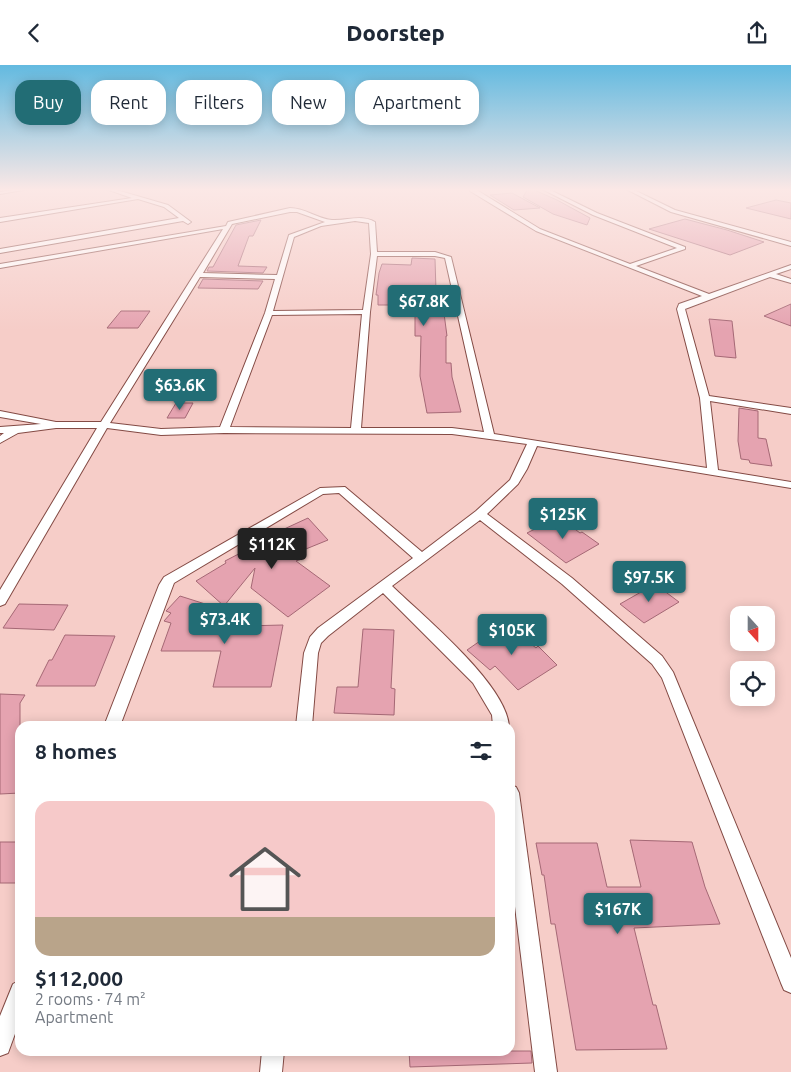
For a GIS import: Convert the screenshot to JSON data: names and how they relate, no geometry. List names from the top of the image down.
{
  "north": "bottom",
  "page": {
    "header": "Doorstep",
    "chip": [
      "Buy",
      "Rent",
      "Filters",
      "New",
      "Apartment"
    ],
    "price": [
      "$67.8K",
      "$63.6K",
      "$125K",
      "$112K",
      "$97.5K",
      "$73.4K",
      "$105K",
      "$167K"
    ],
    "heading": "8 homes",
    "list": [
      {
        "name": "$112,000",
        "note": "2 rooms · 74 m² · Apartment"
      }
    ]
  }
}
